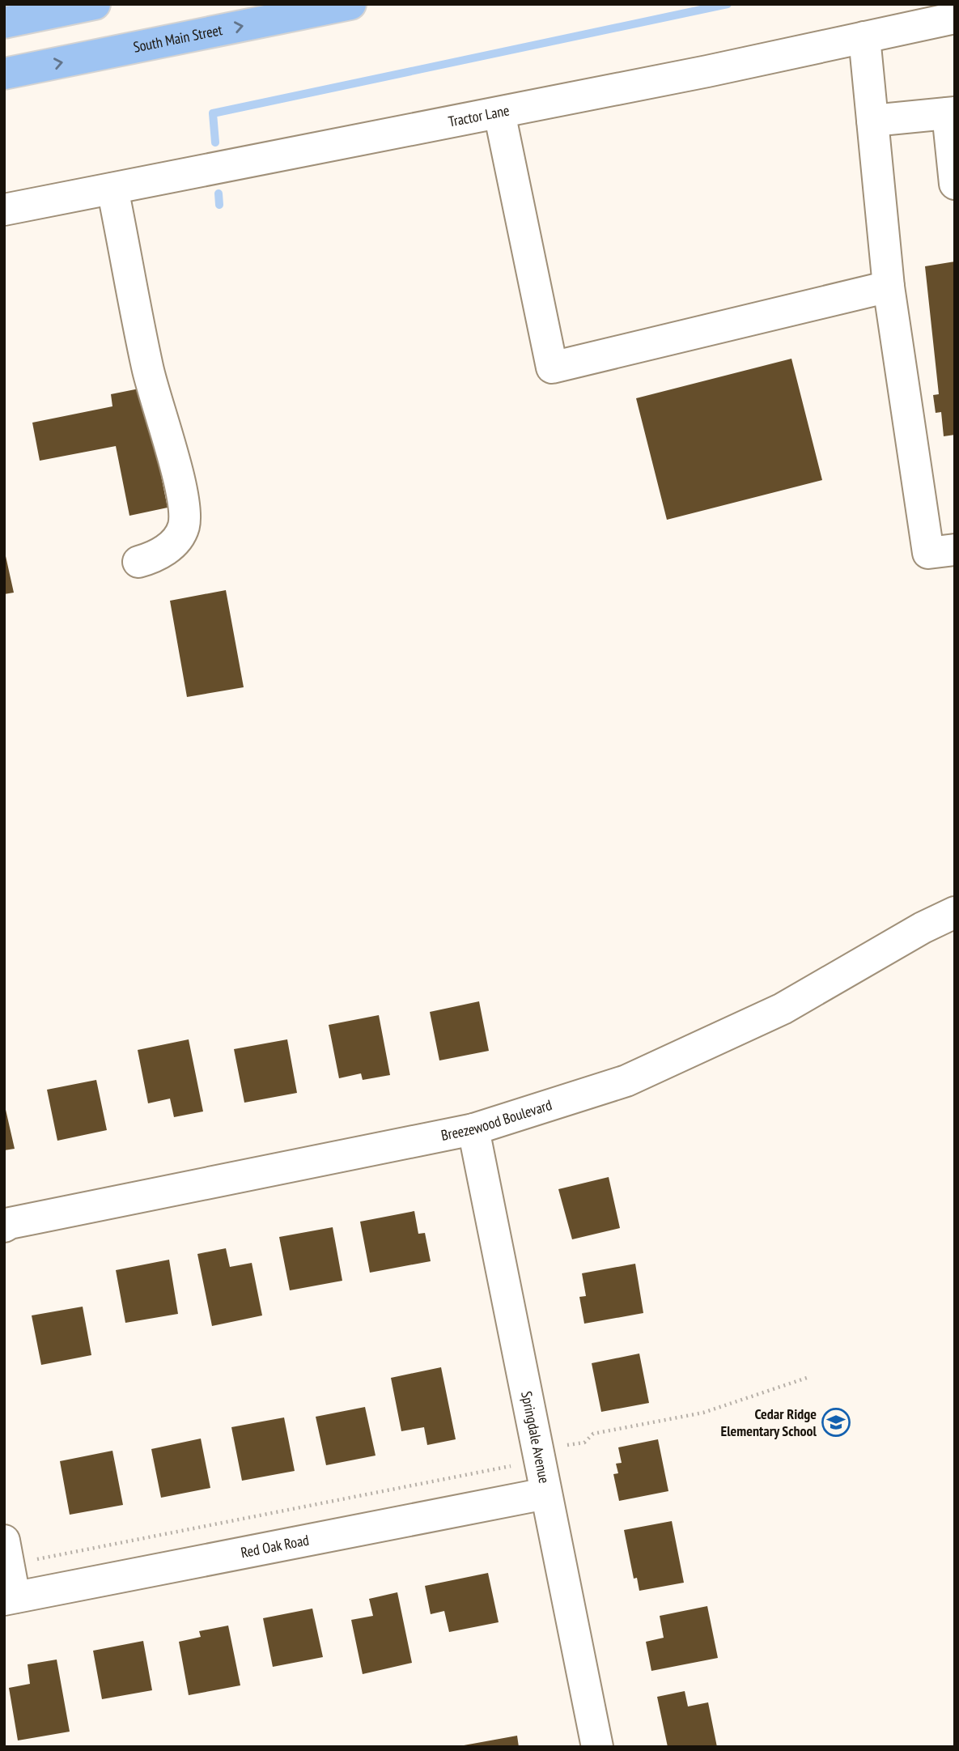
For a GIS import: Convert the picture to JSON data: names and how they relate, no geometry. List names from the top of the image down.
{
  "streets": {
    "highway": ["South Main Street"],
    "street": [
      "Tractor Lane",
      "Breezewood Boulevard",
      "Springdale Avenue",
      "Red Oak Road"
    ]
  },
  "crossings": [
    ["Breezewood Boulevard", "Springdale Avenue"],
    ["Springdale Avenue", "Red Oak Road"]
  ],
  "one_way": ["South Main Street"],
  "places": {
    "school or university": ["Cedar Ridge Elementary School"]
  }
}
